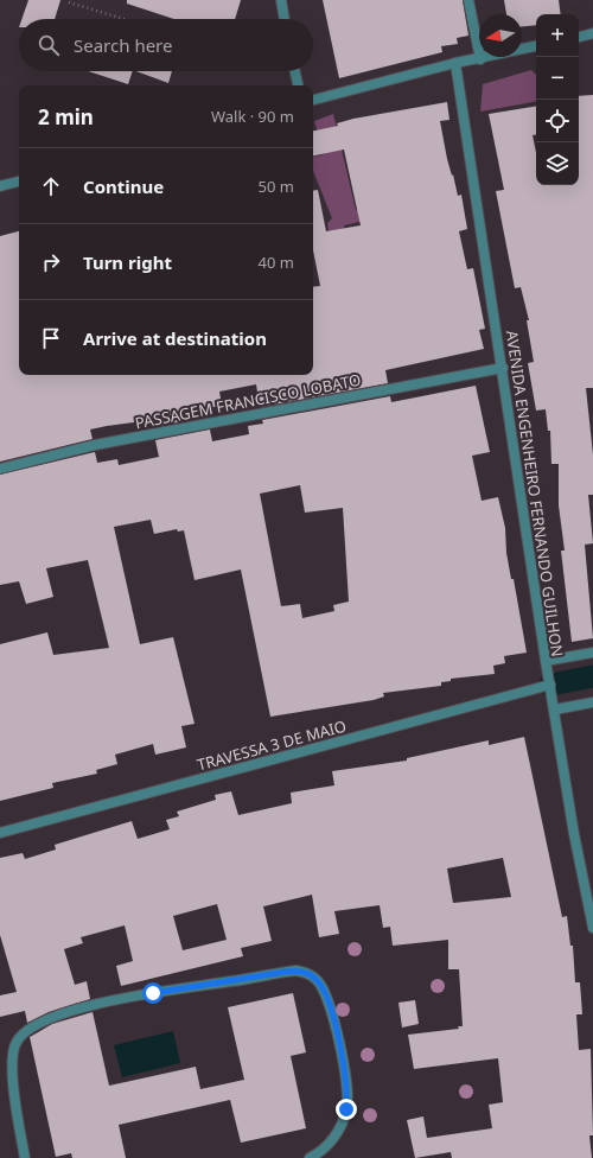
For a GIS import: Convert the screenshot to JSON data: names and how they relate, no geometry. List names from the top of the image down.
{
  "streets": {
    "street": ["PASSAGEM FRANCISCO LOBATO", "AVENIDA ENGENHEIRO FERNANDO GUILHON", "TRAVESSA 3 DE MAIO"]
  },
  "crossings": [
    ["PASSAGEM FRANCISCO LOBATO", "AVENIDA ENGENHEIRO FERNANDO GUILHON"],
    ["AVENIDA ENGENHEIRO FERNANDO GUILHON", "TRAVESSA 3 DE MAIO"]
  ],
  "north": "left",
  "page": {
    "map_buttons": ["+", "−"],
    "search": "Search here",
    "heading": ["2 min", "Walk · 90 m"],
    "list": [
      ["Continue", "50 m"],
      ["Turn right", "40 m"],
      "Arrive at destination"
    ]
  }
}
